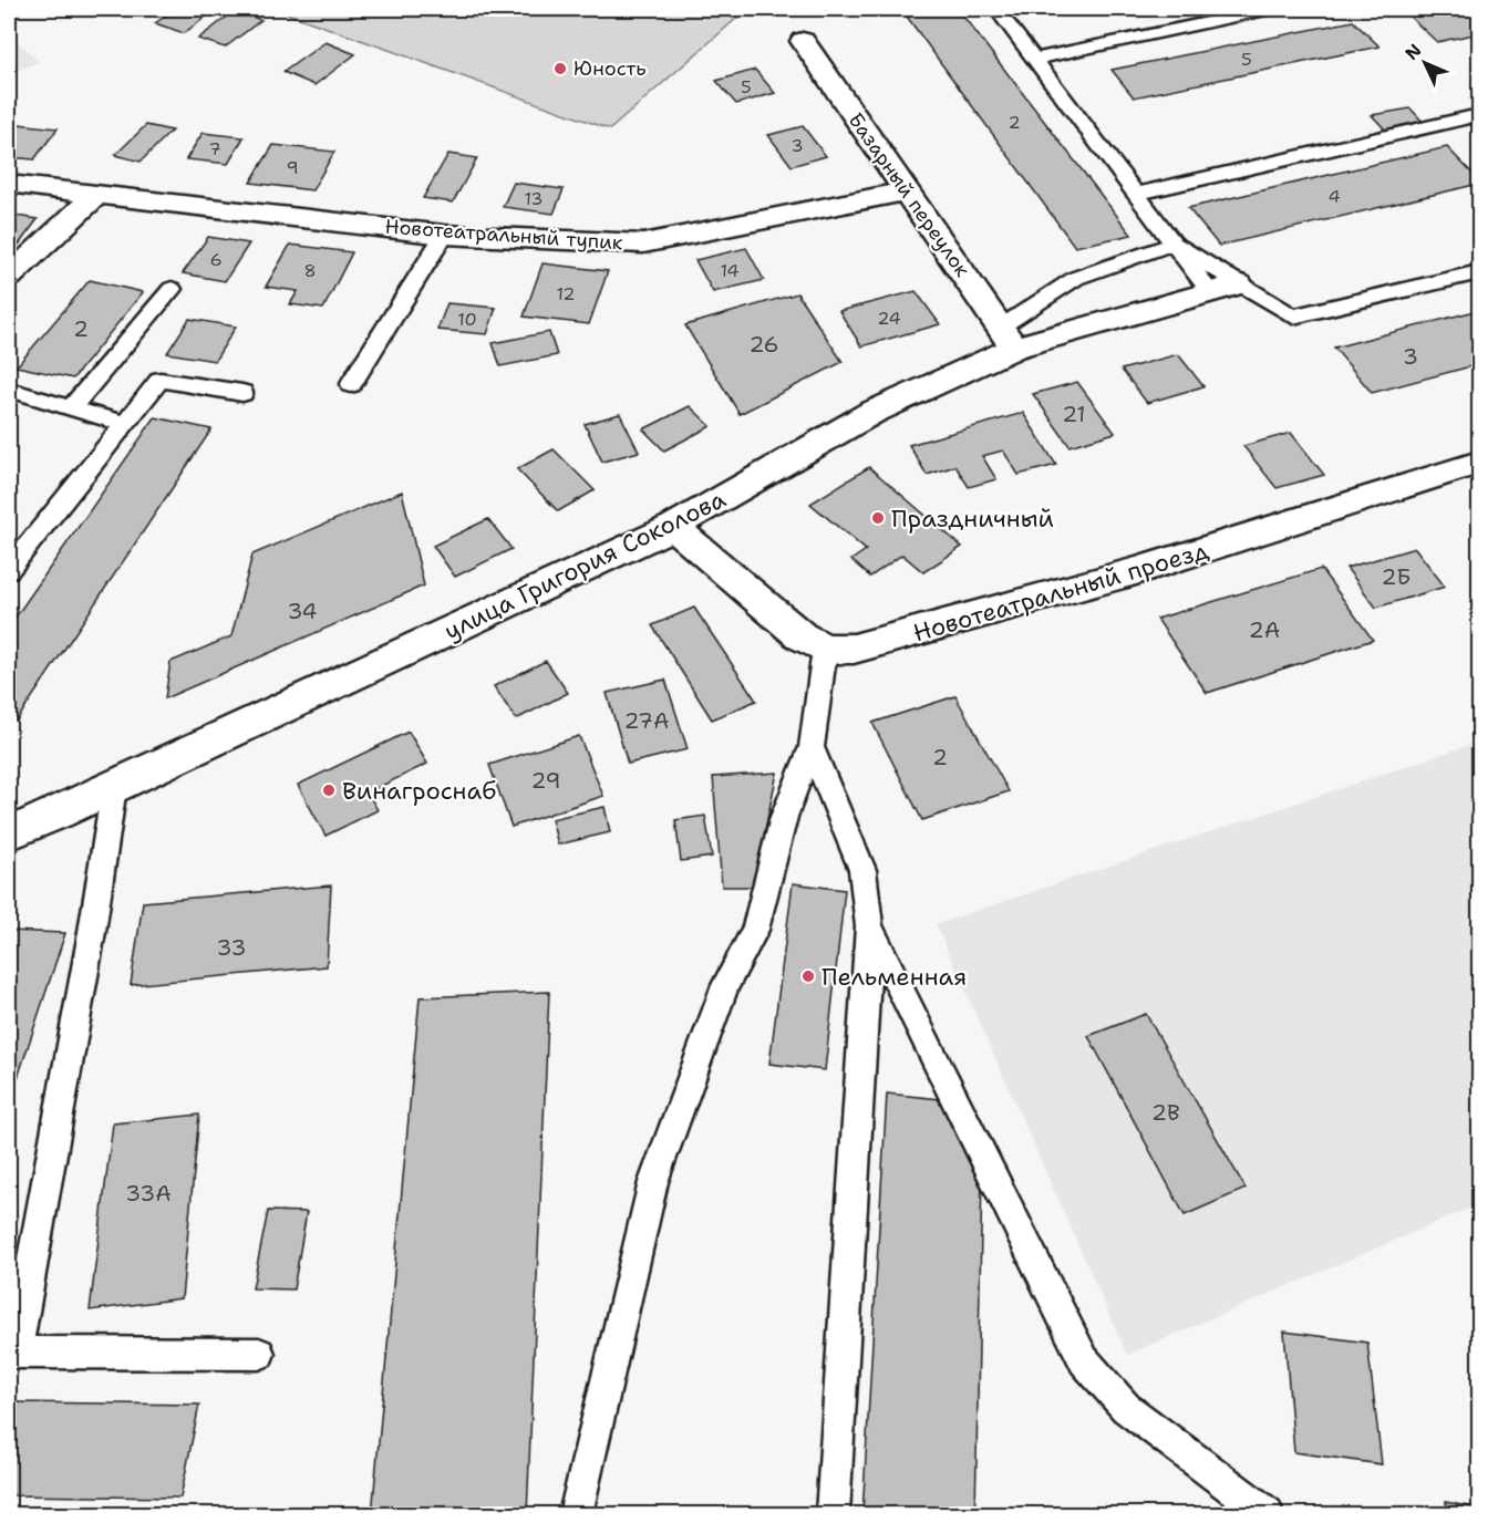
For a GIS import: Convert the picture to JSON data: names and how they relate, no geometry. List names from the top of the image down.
{
  "streets": {
    "street": [
      "Базарный переулок",
      "Новотеатральный тупик",
      "улица Григория Соколова",
      "Новотеатральный проезд"
    ]
  },
  "crossings": [
    ["Базарный переулок", "Новотеатральный тупик"],
    ["Базарный переулок", "улица Григория Соколова"]
  ],
  "places": [
    "Юность",
    "Праздничный",
    "Винагроснаб",
    "Пельменная"
  ],
  "house_numbers": [
    "5",
    "5",
    "2",
    "3",
    "7",
    "9",
    "4",
    "13",
    "6",
    "8",
    "14",
    "12",
    "24",
    "10",
    "2",
    "26",
    "3",
    "21",
    "2Б",
    "34",
    "2А",
    "27А",
    "2",
    "29",
    "33",
    "2В",
    "33А"
  ],
  "north": "top left"
}
